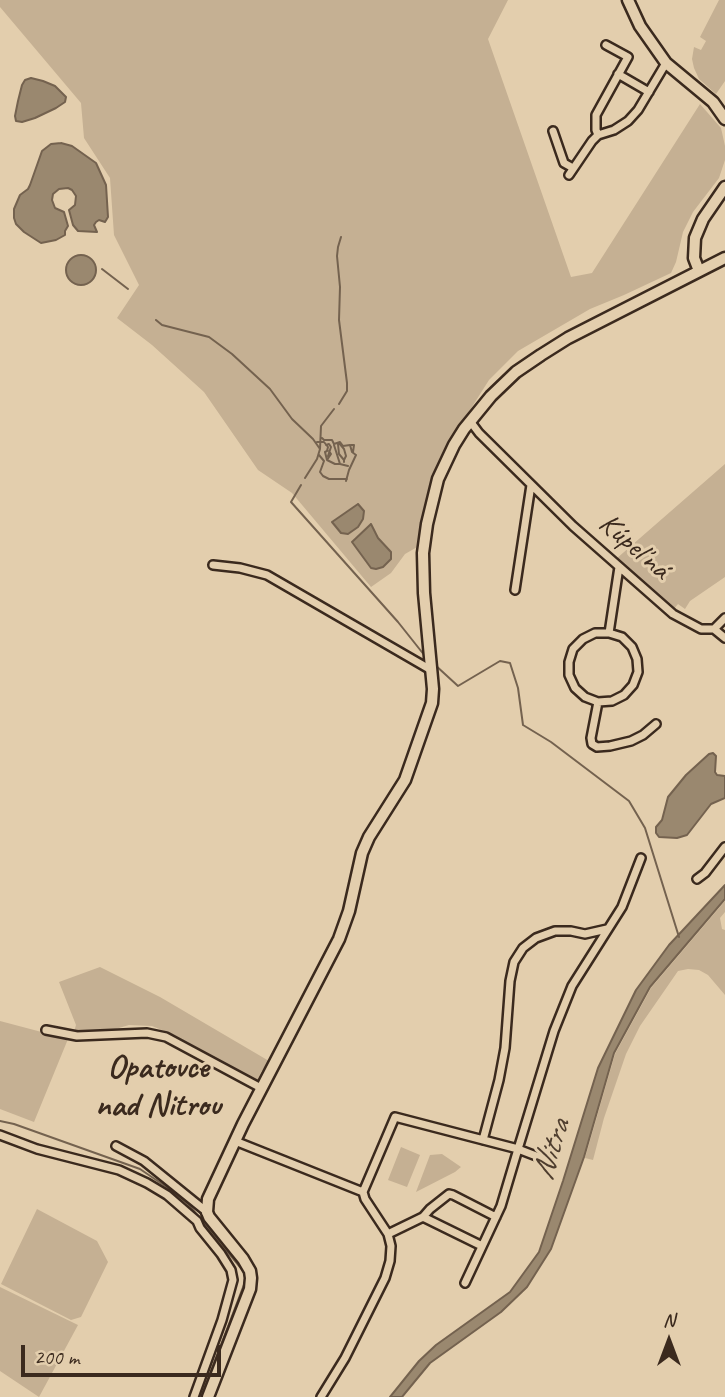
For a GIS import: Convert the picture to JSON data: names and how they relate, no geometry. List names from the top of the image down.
{
  "streets": {
    "street": ["Kúpeľná"]
  },
  "districts": ["Opatovce nad Nitrou"],
  "water": ["Nitra"],
  "scale_bar": "200 m",
  "north": "top"
}
